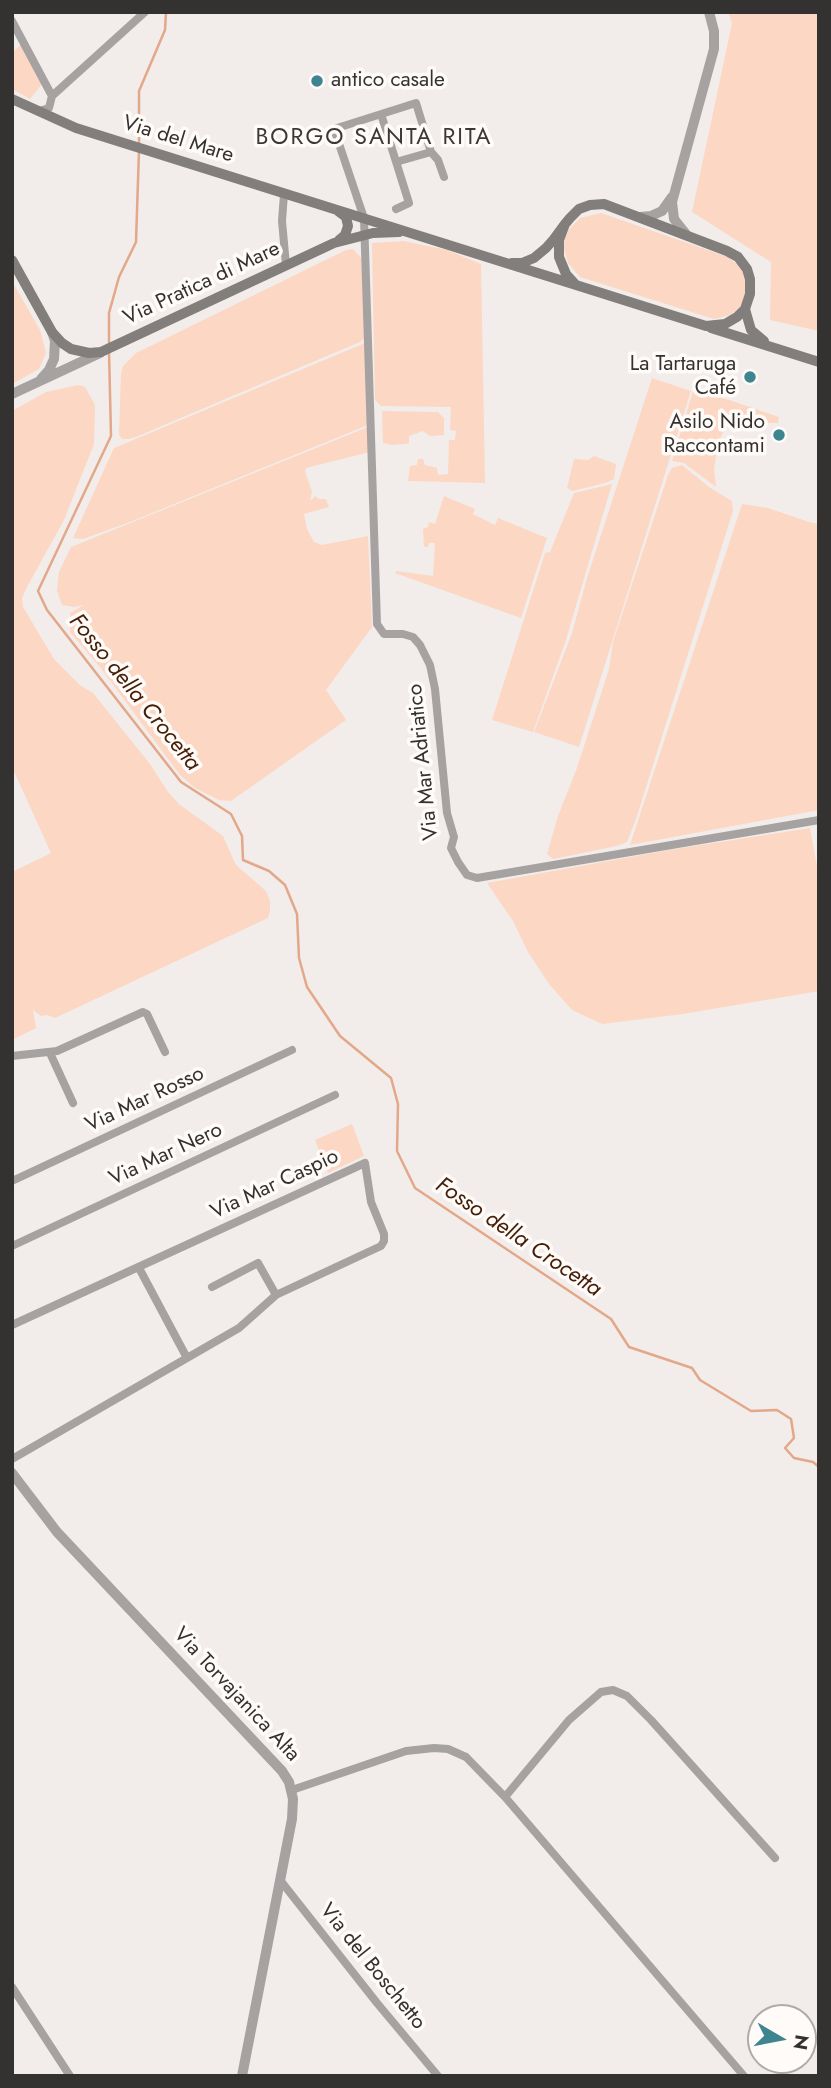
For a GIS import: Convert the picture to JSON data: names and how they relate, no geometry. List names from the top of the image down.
{
  "streets": {
    "main road": ["Via del Mare", "Via Pratica di Mare"],
    "street": [
      "Via Mar Adriatico",
      "Via Mar Rosso",
      "Via Mar Nero",
      "Via Mar Caspio",
      "Via Torvajanica Alta",
      "Via del Boschetto"
    ]
  },
  "crossings": [
    ["Via del Mare", "Via Pratica di Mare"],
    ["Via Pratica di Mare", "Via Mar Adriatico"],
    ["Via Torvajanica Alta", "Via del Boschetto"]
  ],
  "districts": ["BORGO SANTA RITA"],
  "water": ["Fosso della Crocetta"],
  "places": ["antico casale", "La Tartaruga Café", "Asilo Nido Raccontami"],
  "north": "right"
}
